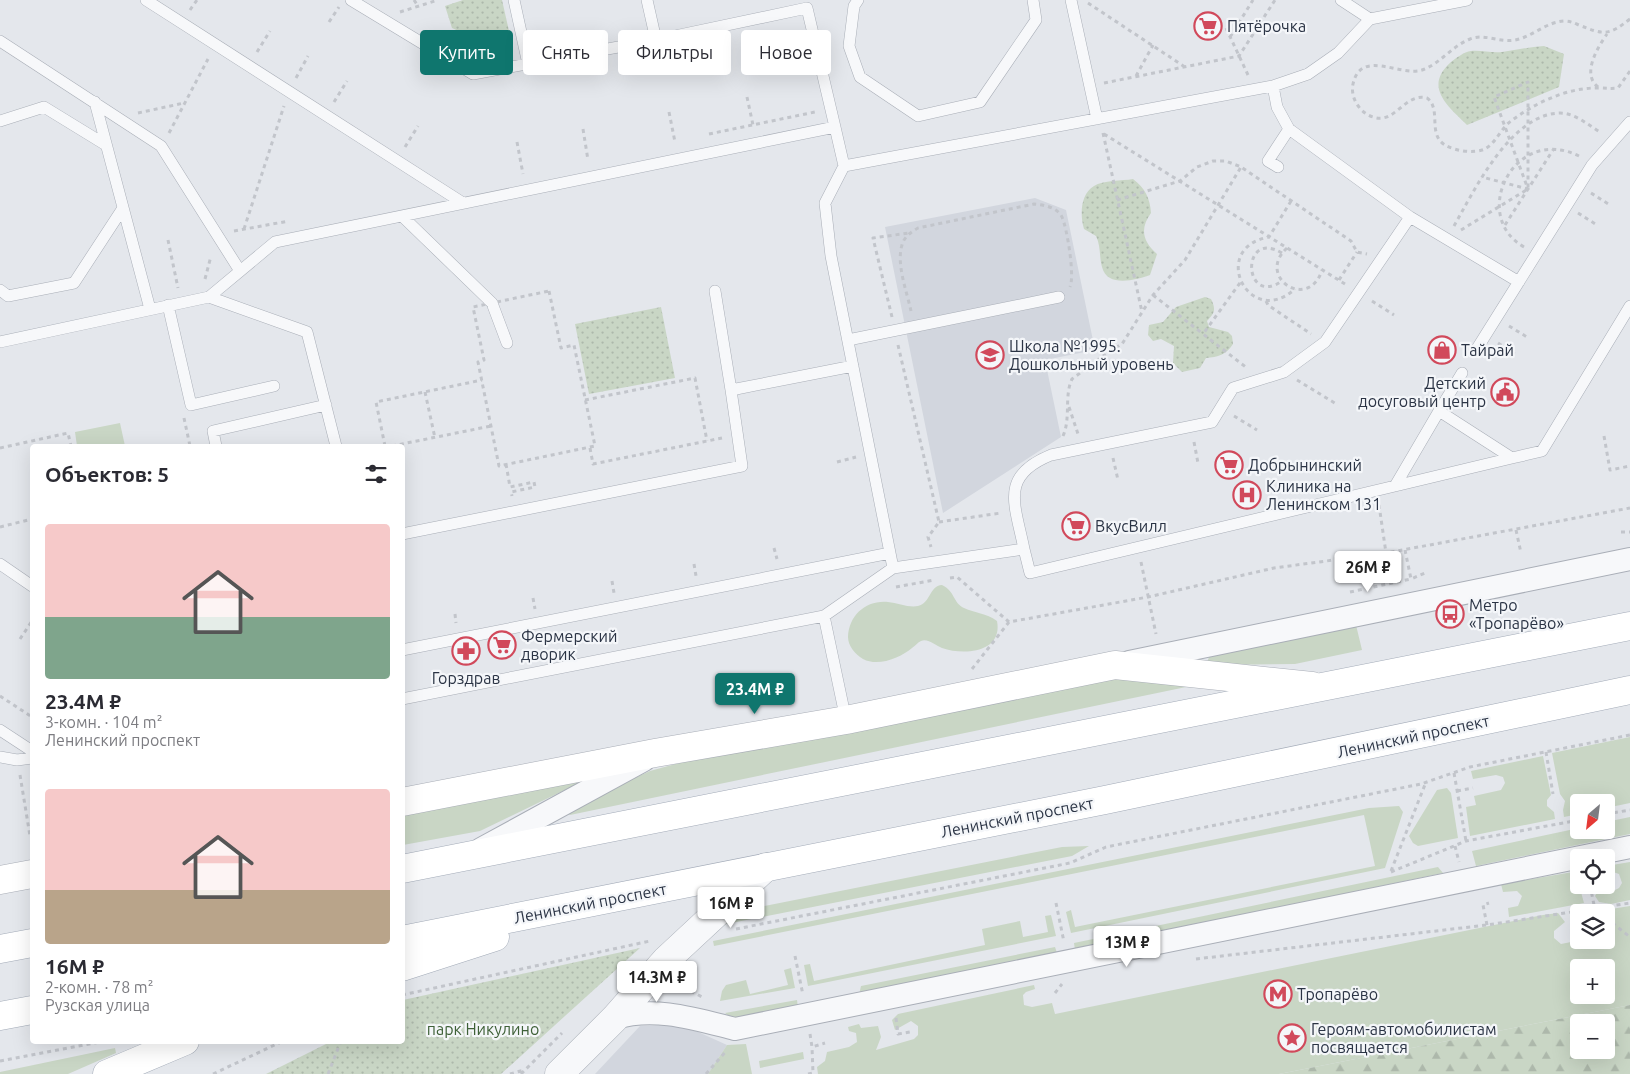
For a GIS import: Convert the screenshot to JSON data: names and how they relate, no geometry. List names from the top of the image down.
{
  "streets": {
    "main road": ["Ленинский проспект"]
  },
  "parks": ["парк Никулино"],
  "places": {
    "supermarket": [
      "Пятёрочка",
      "Добрынинский",
      "ВкусВилл",
      "Фермерский дворик"
    ],
    "shop": ["Тайрай"],
    "school or university": ["Школа №1995. Дошкольный уровень"],
    "public building": ["Детский досуговый центр"],
    "hospital": ["Клиника на Ленинском 131"],
    "bus stop": ["Метро «Тропарёво»"],
    "pharmacy": ["Горздрав"],
    "metro station": ["Тропарёво"],
    "place": ["Героям-автомобилистам посвящается"]
  },
  "north": "bottom left",
  "page": {
    "chip": [
      "Купить",
      "Снять",
      "Фильтры",
      "Новое"
    ],
    "heading": "Объектов: 5",
    "list": [
      {
        "name": "23.4M ₽",
        "note": "3-комн. · 104 m² · Ленинский проспект"
      },
      {
        "name": "16M ₽",
        "note": "2-комн. · 78 m² · Рузская улица"
      }
    ],
    "price": [
      "26M ₽",
      "23.4M ₽",
      "16M ₽",
      "13M ₽",
      "14.3M ₽"
    ],
    "map_buttons": ["+", "−"]
  }
}
